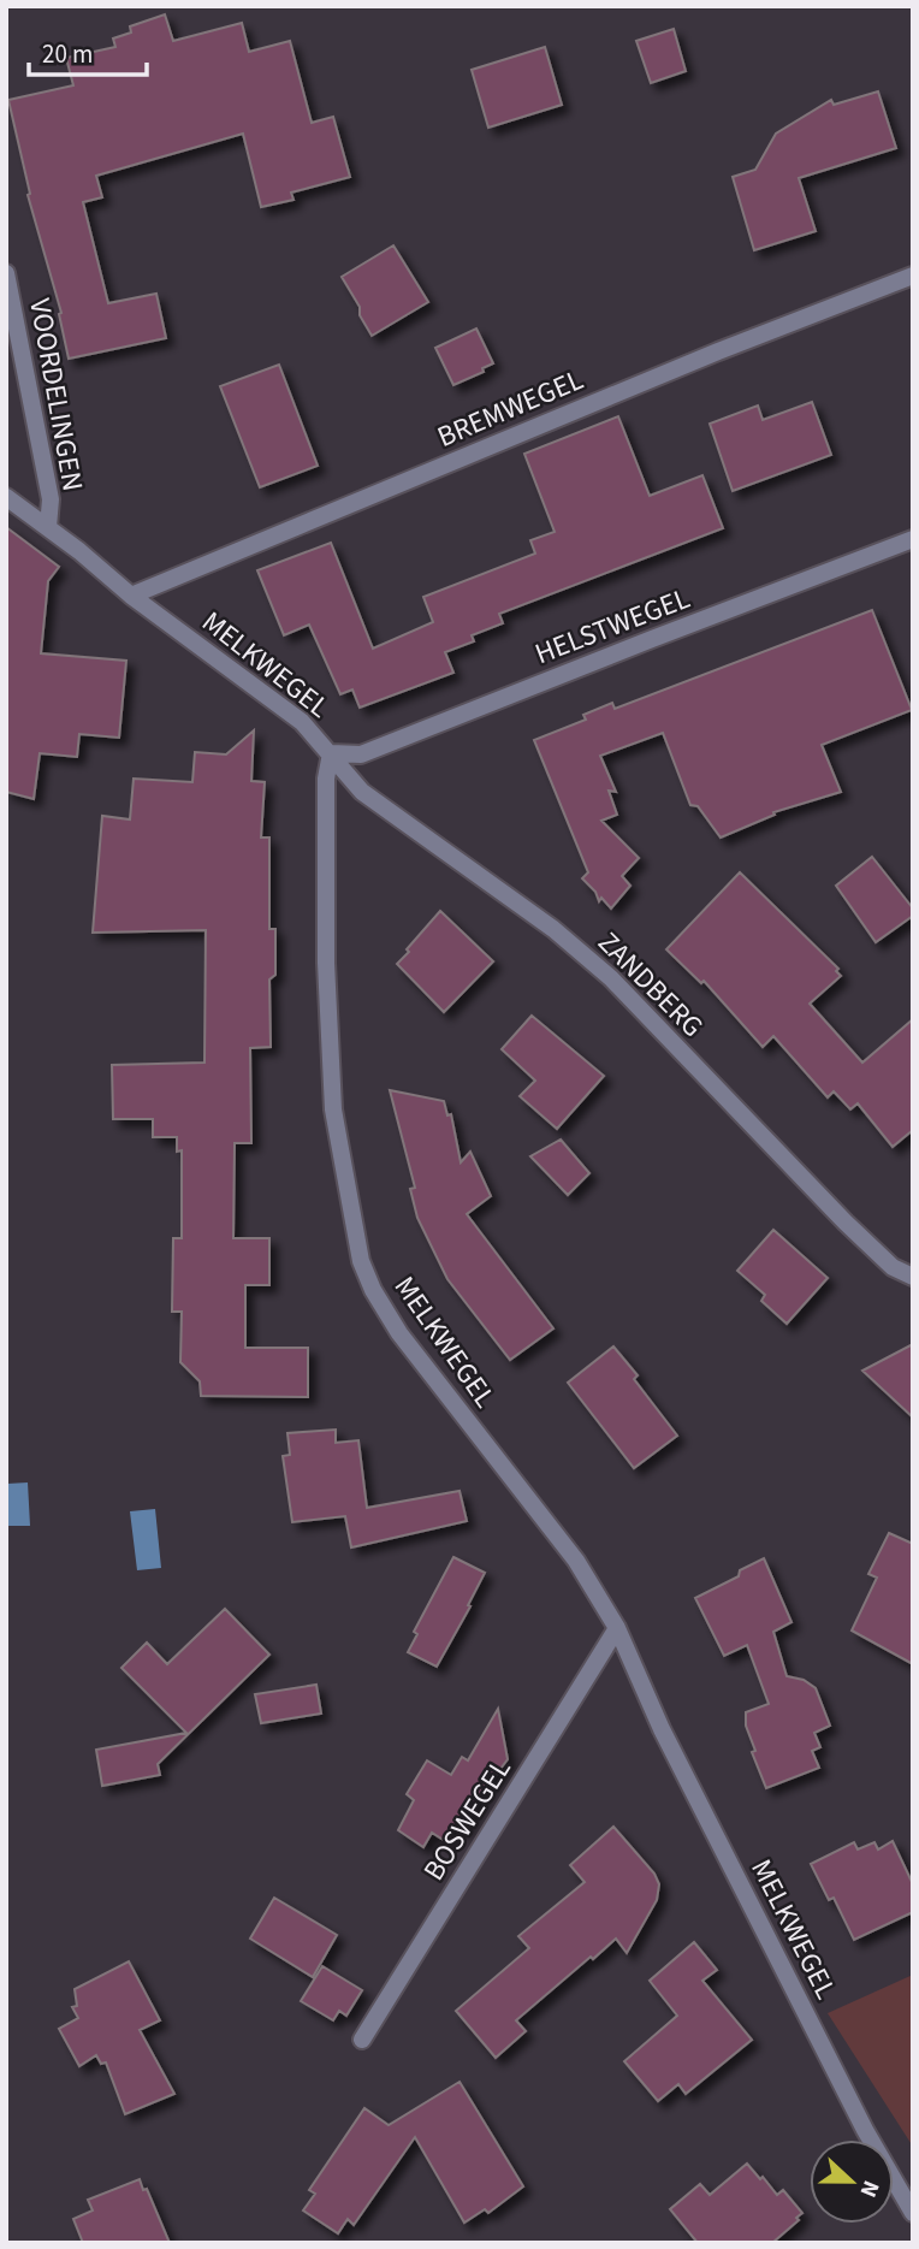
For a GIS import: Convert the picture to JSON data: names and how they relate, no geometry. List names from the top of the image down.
{
  "streets": {
    "street": [
      "VOORDELINGEN",
      "BREMWEGEL",
      "HELSTWEGEL",
      "MELKWEGEL",
      "ZANDBERG",
      "BOSWEGEL"
    ]
  },
  "crossings": [
    ["VOORDELINGEN", "MELKWEGEL"],
    ["BREMWEGEL", "MELKWEGEL"],
    ["HELSTWEGEL", "MELKWEGEL"],
    ["HELSTWEGEL", "ZANDBERG"],
    ["MELKWEGEL", "ZANDBERG"],
    ["MELKWEGEL", "BOSWEGEL"]
  ],
  "scale_bar": "20 m",
  "north": "right"
}
